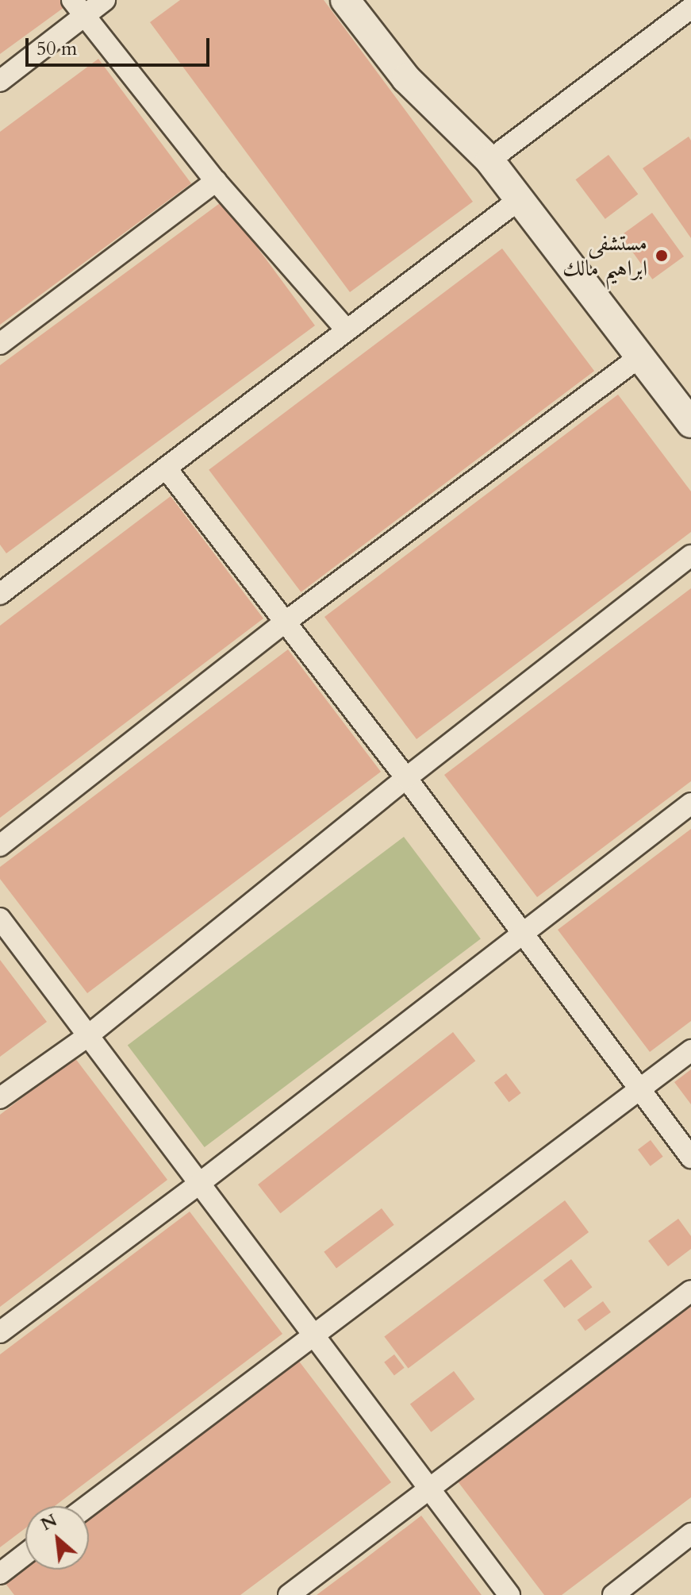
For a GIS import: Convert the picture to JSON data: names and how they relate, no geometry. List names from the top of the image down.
{
  "places": ["مستشفى ابراهيم مالك"],
  "scale_bar": "50 m",
  "north": "top left"
}
